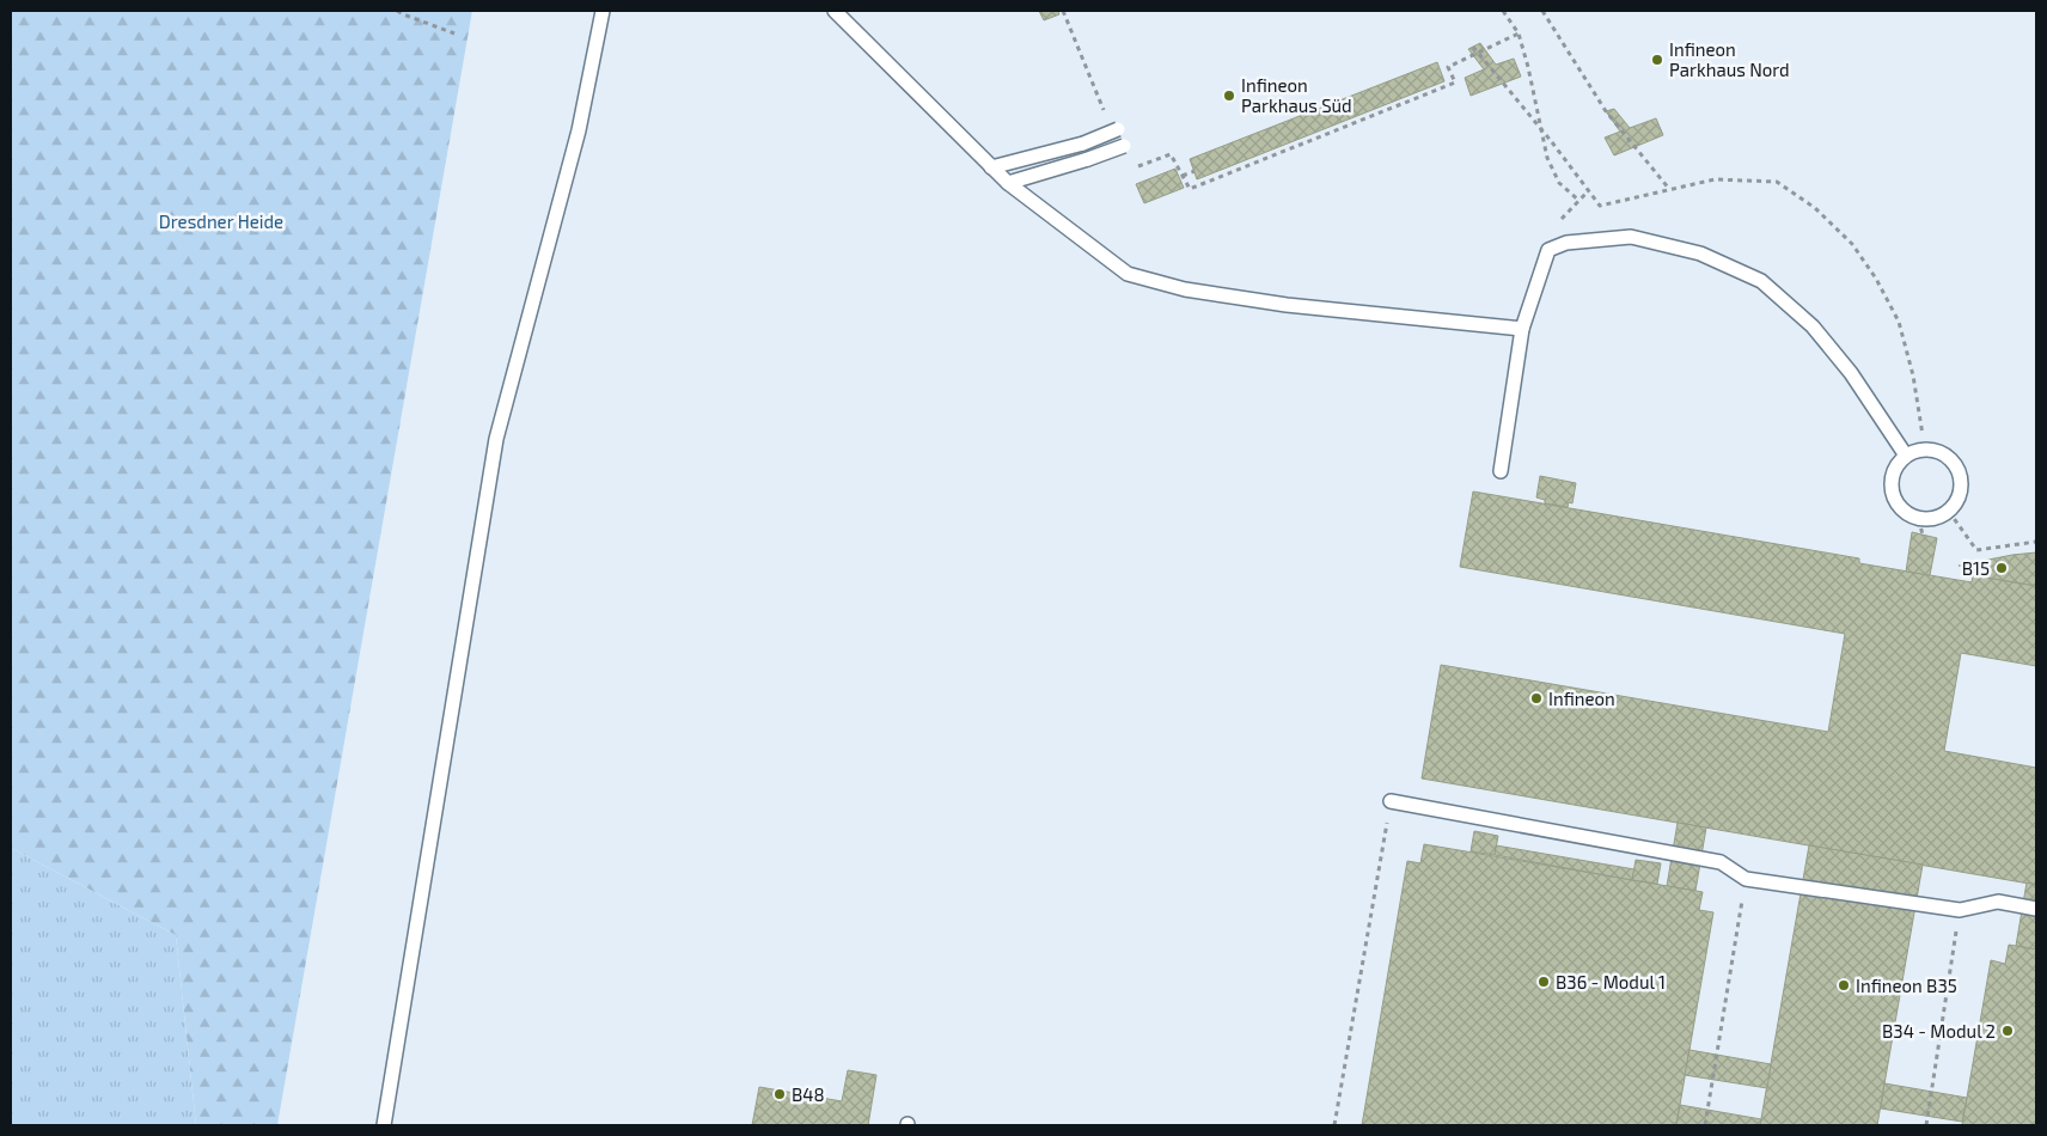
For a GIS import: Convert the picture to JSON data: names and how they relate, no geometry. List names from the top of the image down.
{
  "parks": ["Dresdner Heide"],
  "places": [
    "Infineon Parkhaus Nord",
    "Infineon Parkhaus Süd",
    "B15",
    "Infineon",
    "B36 - Modul 1",
    "Infineon B35",
    "B34 - Modul 2",
    "B48"
  ]
}
